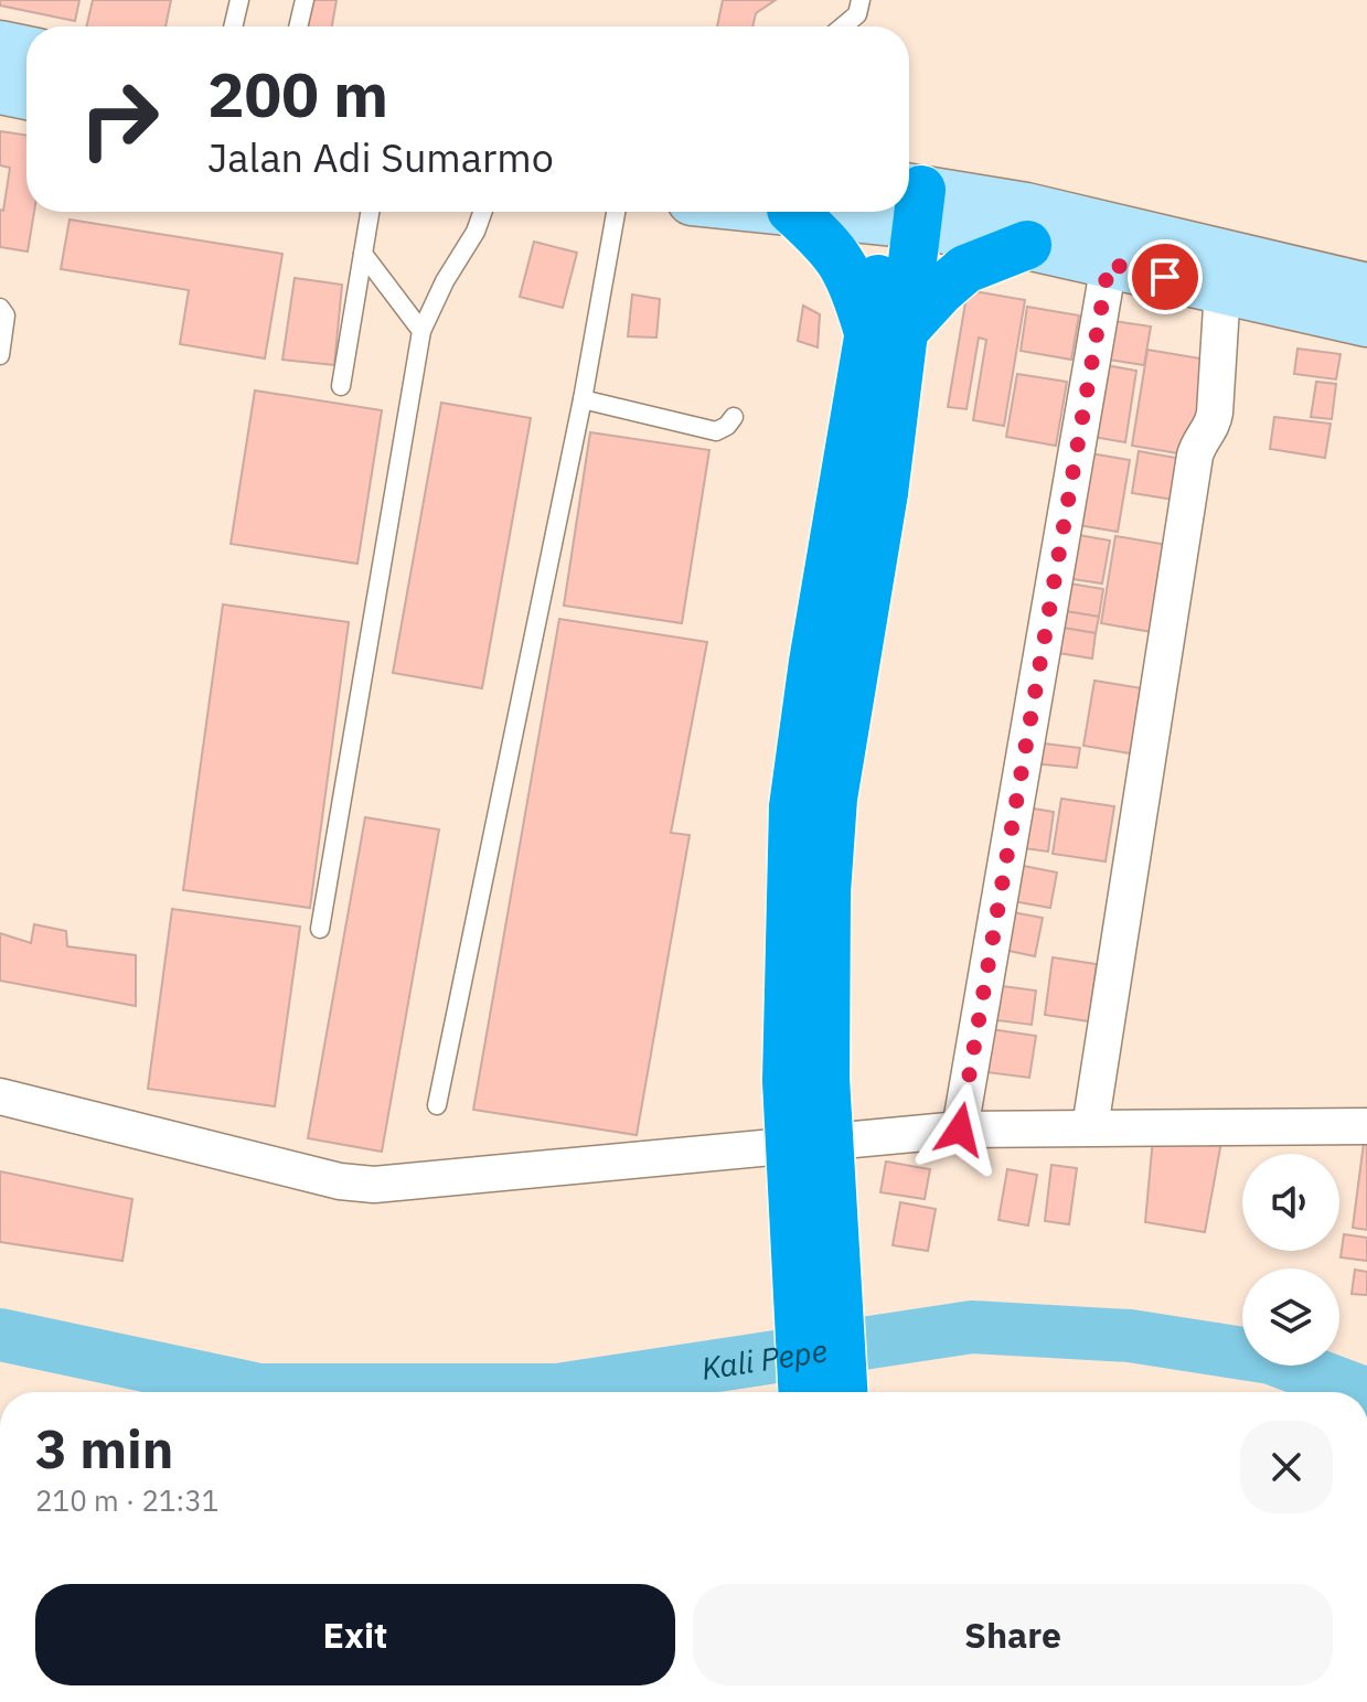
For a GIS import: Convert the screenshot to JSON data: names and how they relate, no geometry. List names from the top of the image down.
{
  "water": ["Kali Pepe"],
  "page": {
    "turn": ["200 m", "Jalan Adi Sumarmo"],
    "heading": ["3 min", "210 m · 21:31"],
    "buttons": ["Exit", "Share"]
  }
}
